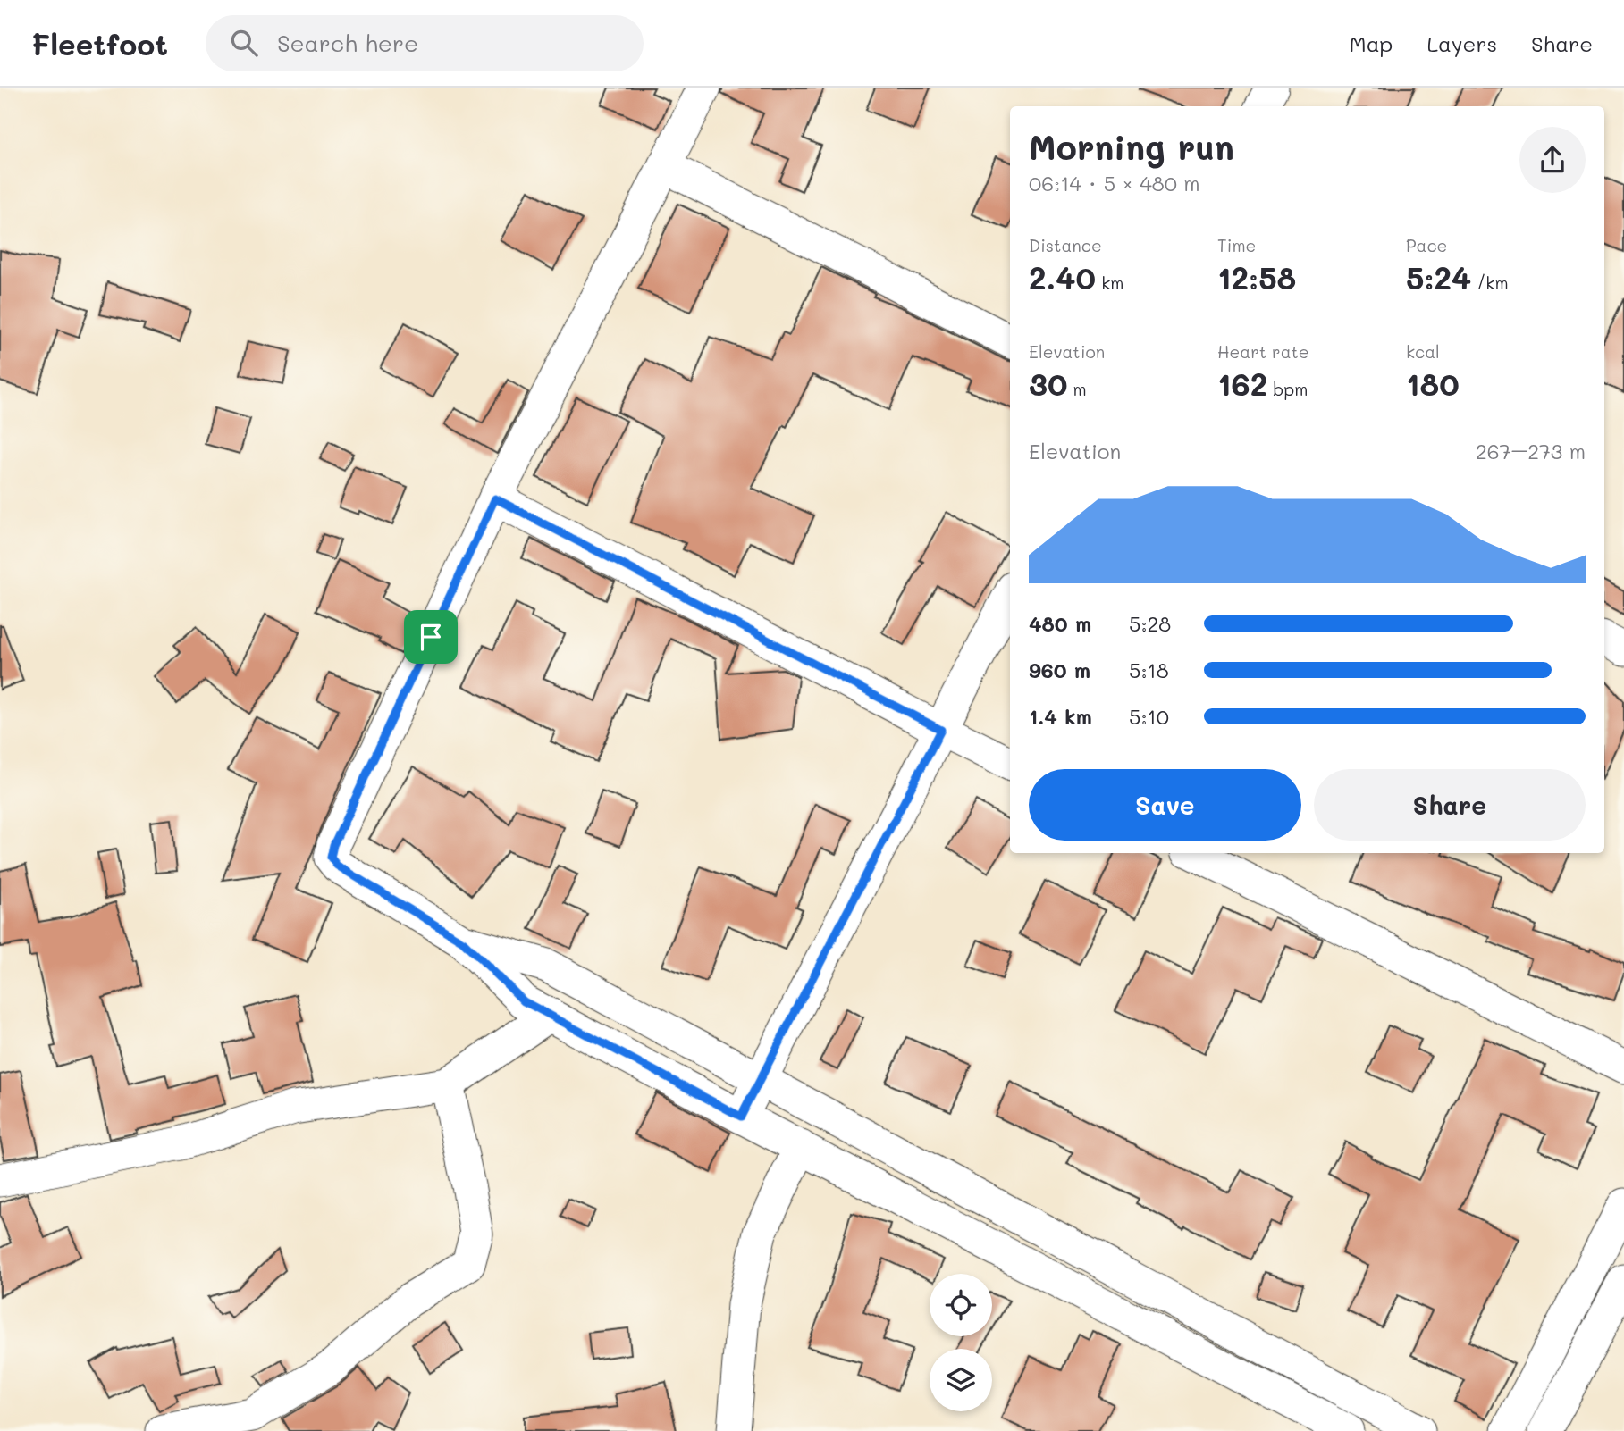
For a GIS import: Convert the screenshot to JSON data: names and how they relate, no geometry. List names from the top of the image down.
{
  "page": {
    "header": "Fleetfoot",
    "search": "Search here",
    "nav": ["Map", "Layers", "Share"],
    "heading": ["Morning run", "06:14 · 5 × 480 m"],
    "stats": [
      ["Distance", "2.40 km"],
      ["Time", "12:58"],
      ["Pace", "5:24 /km"],
      ["Elevation", "30 m"],
      ["Heart rate", "162 bpm"],
      ["kcal", "180"]
    ],
    "chart": ["Elevation", "267–273 m"],
    "list": [
      {
        "name": "480 m",
        "note": "5:28"
      },
      {
        "name": "960 m",
        "note": "5:18"
      },
      {
        "name": "1.4 km",
        "note": "5:10"
      }
    ],
    "buttons": ["Save", "Share"]
  }
}
